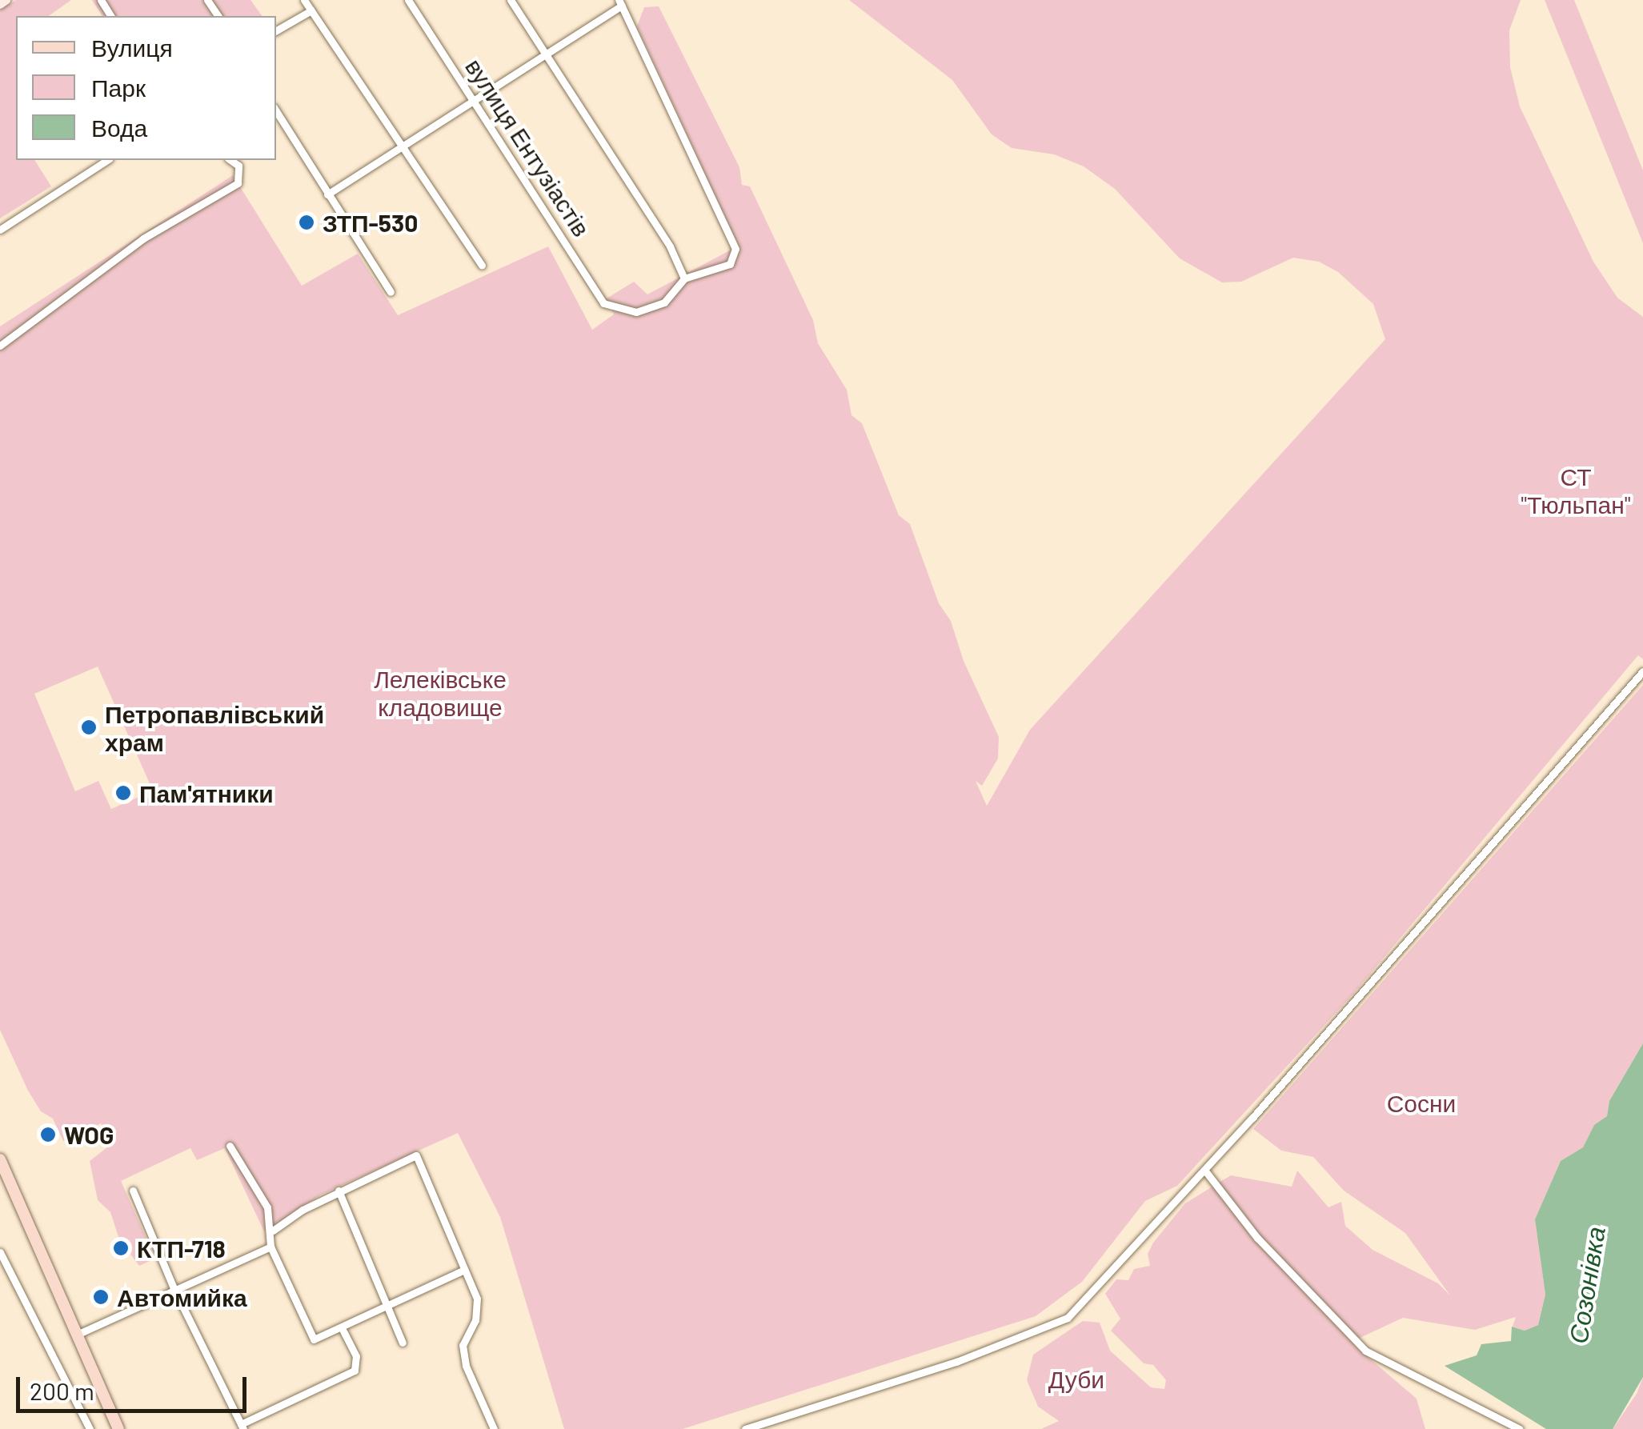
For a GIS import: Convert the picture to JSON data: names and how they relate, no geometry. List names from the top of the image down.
{
  "streets": {
    "street": ["вулиця Ентузіастів"]
  },
  "water": ["Созонівка"],
  "parks": [
    "СТ \"Тюльпан\"",
    "Лелеківське кладовище",
    "Сосни",
    "Дуби"
  ],
  "places": [
    "ЗТП-530",
    "Петропавлівський храм",
    "Пам'ятники",
    "WOG",
    "КТП-718",
    "Автомийка"
  ],
  "legend": ["Вулиця", "Парк", "Вода"],
  "scale_bar": "200 m"
}
